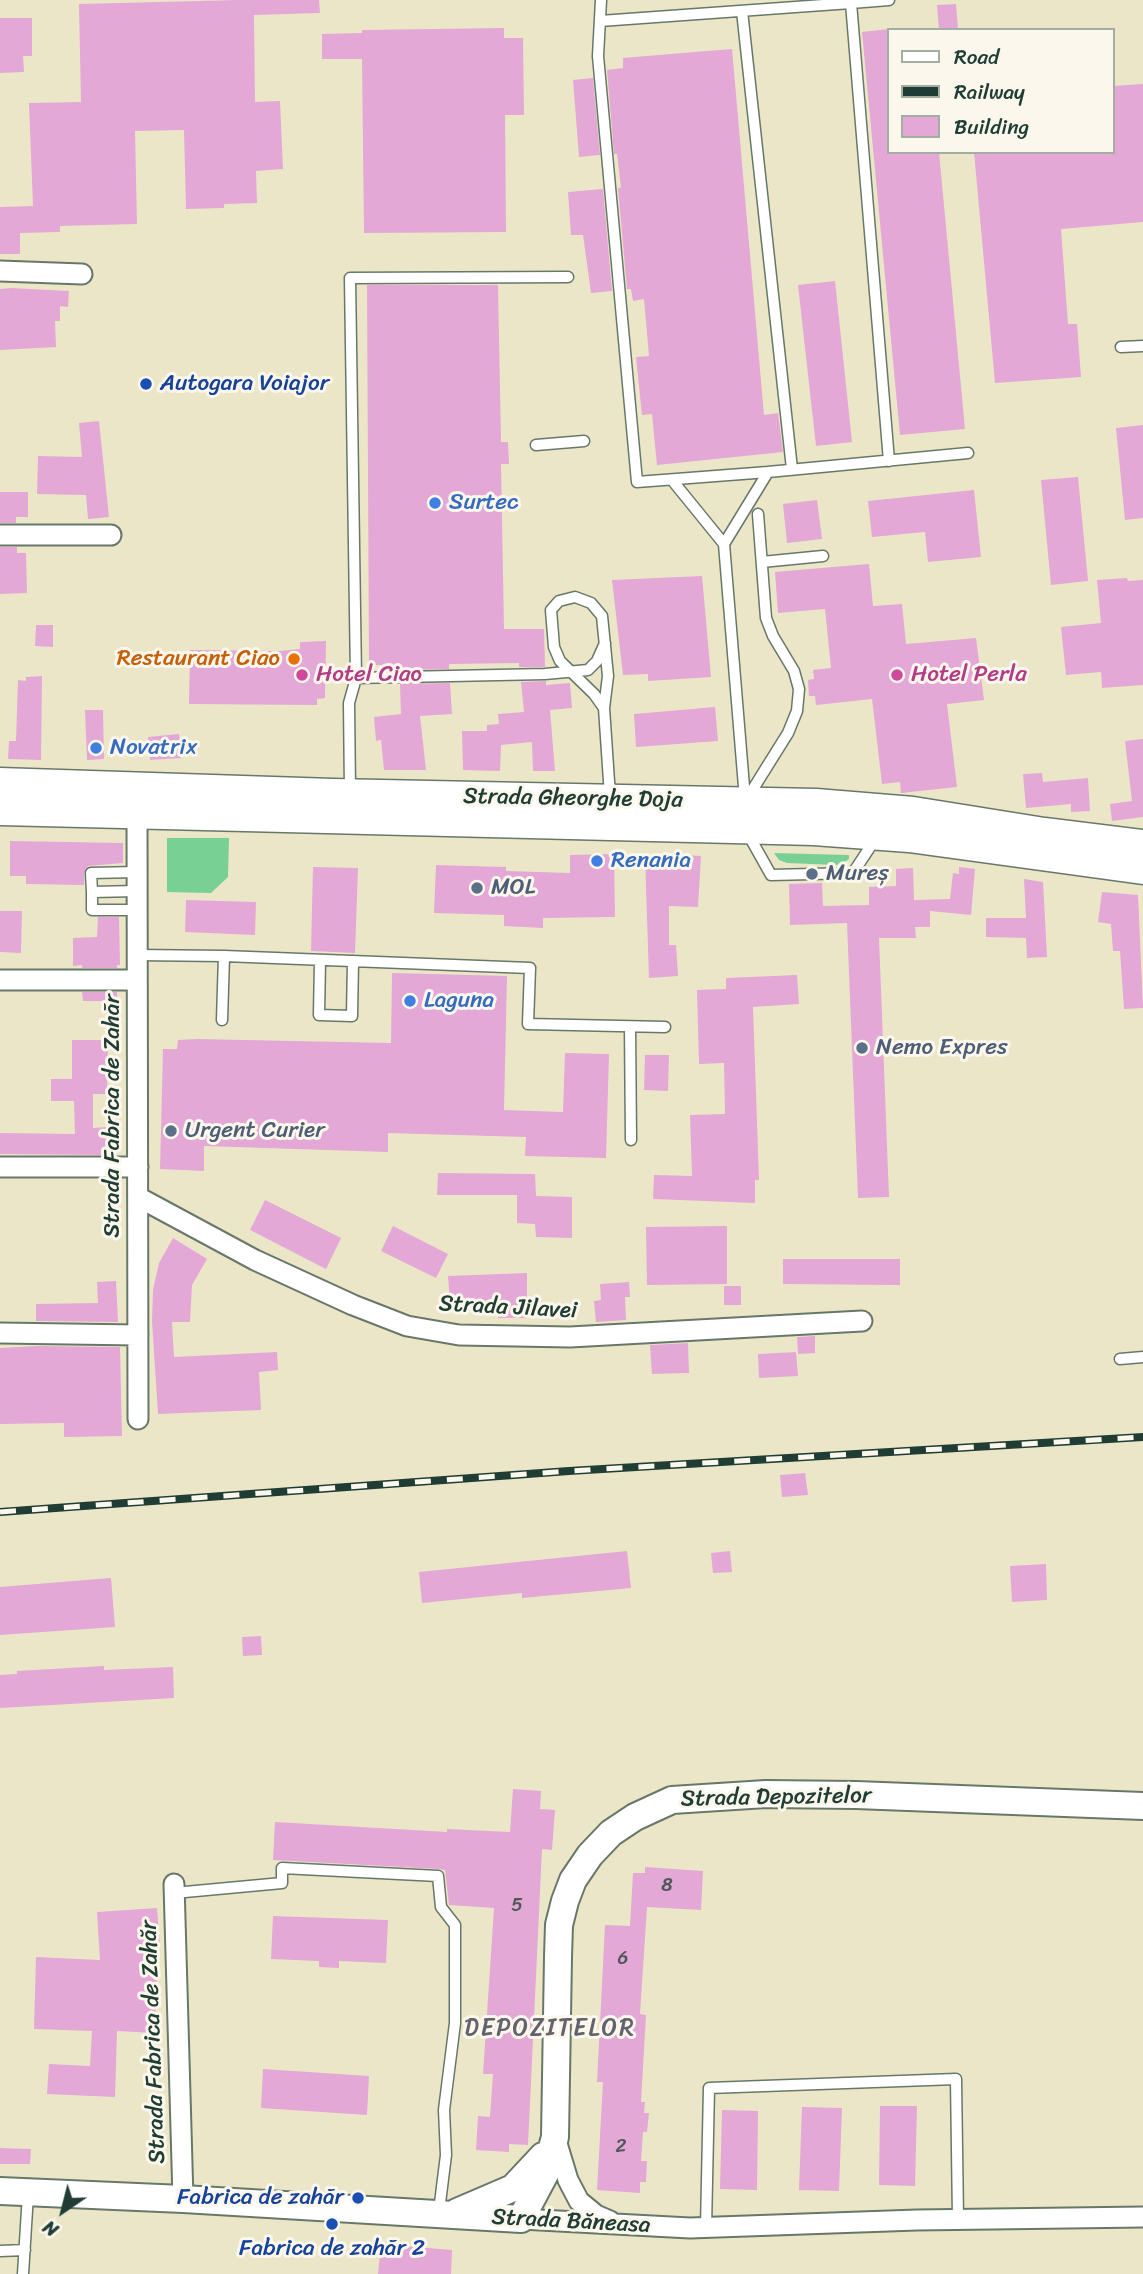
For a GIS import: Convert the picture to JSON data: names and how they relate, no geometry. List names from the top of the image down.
{
  "streets": {
    "main road": ["Strada Gheorghe Doja"],
    "street": [
      "Strada Fabrica de Zahăr",
      "Strada Jilavei",
      "Strada Depozitelor",
      "Strada Băneasa"
    ]
  },
  "crossings": [
    ["Strada Gheorghe Doja", "Strada Fabrica de Zahăr"],
    ["Strada Fabrica de Zahăr", "Strada Jilavei"],
    ["Strada Fabrica de Zahăr", "Strada Băneasa"],
    ["Strada Depozitelor", "Strada Băneasa"]
  ],
  "districts": ["DEPOZITELOR"],
  "places": [
    "Autogara Voiajor",
    "Surtec",
    "Restaurant Ciao",
    "Hotel Ciao",
    "Hotel Perla",
    "Novatrix",
    "Renania",
    "Mureș",
    "MOL",
    "Laguna",
    "Nemo Expres",
    "Urgent Curier",
    "Fabrica de zahăr",
    "Fabrica de zahăr 2"
  ],
  "house_numbers": [
    "8",
    "5",
    "6",
    "2"
  ],
  "legend": ["Road", "Railway", "Building"],
  "north": "bottom left"
}
